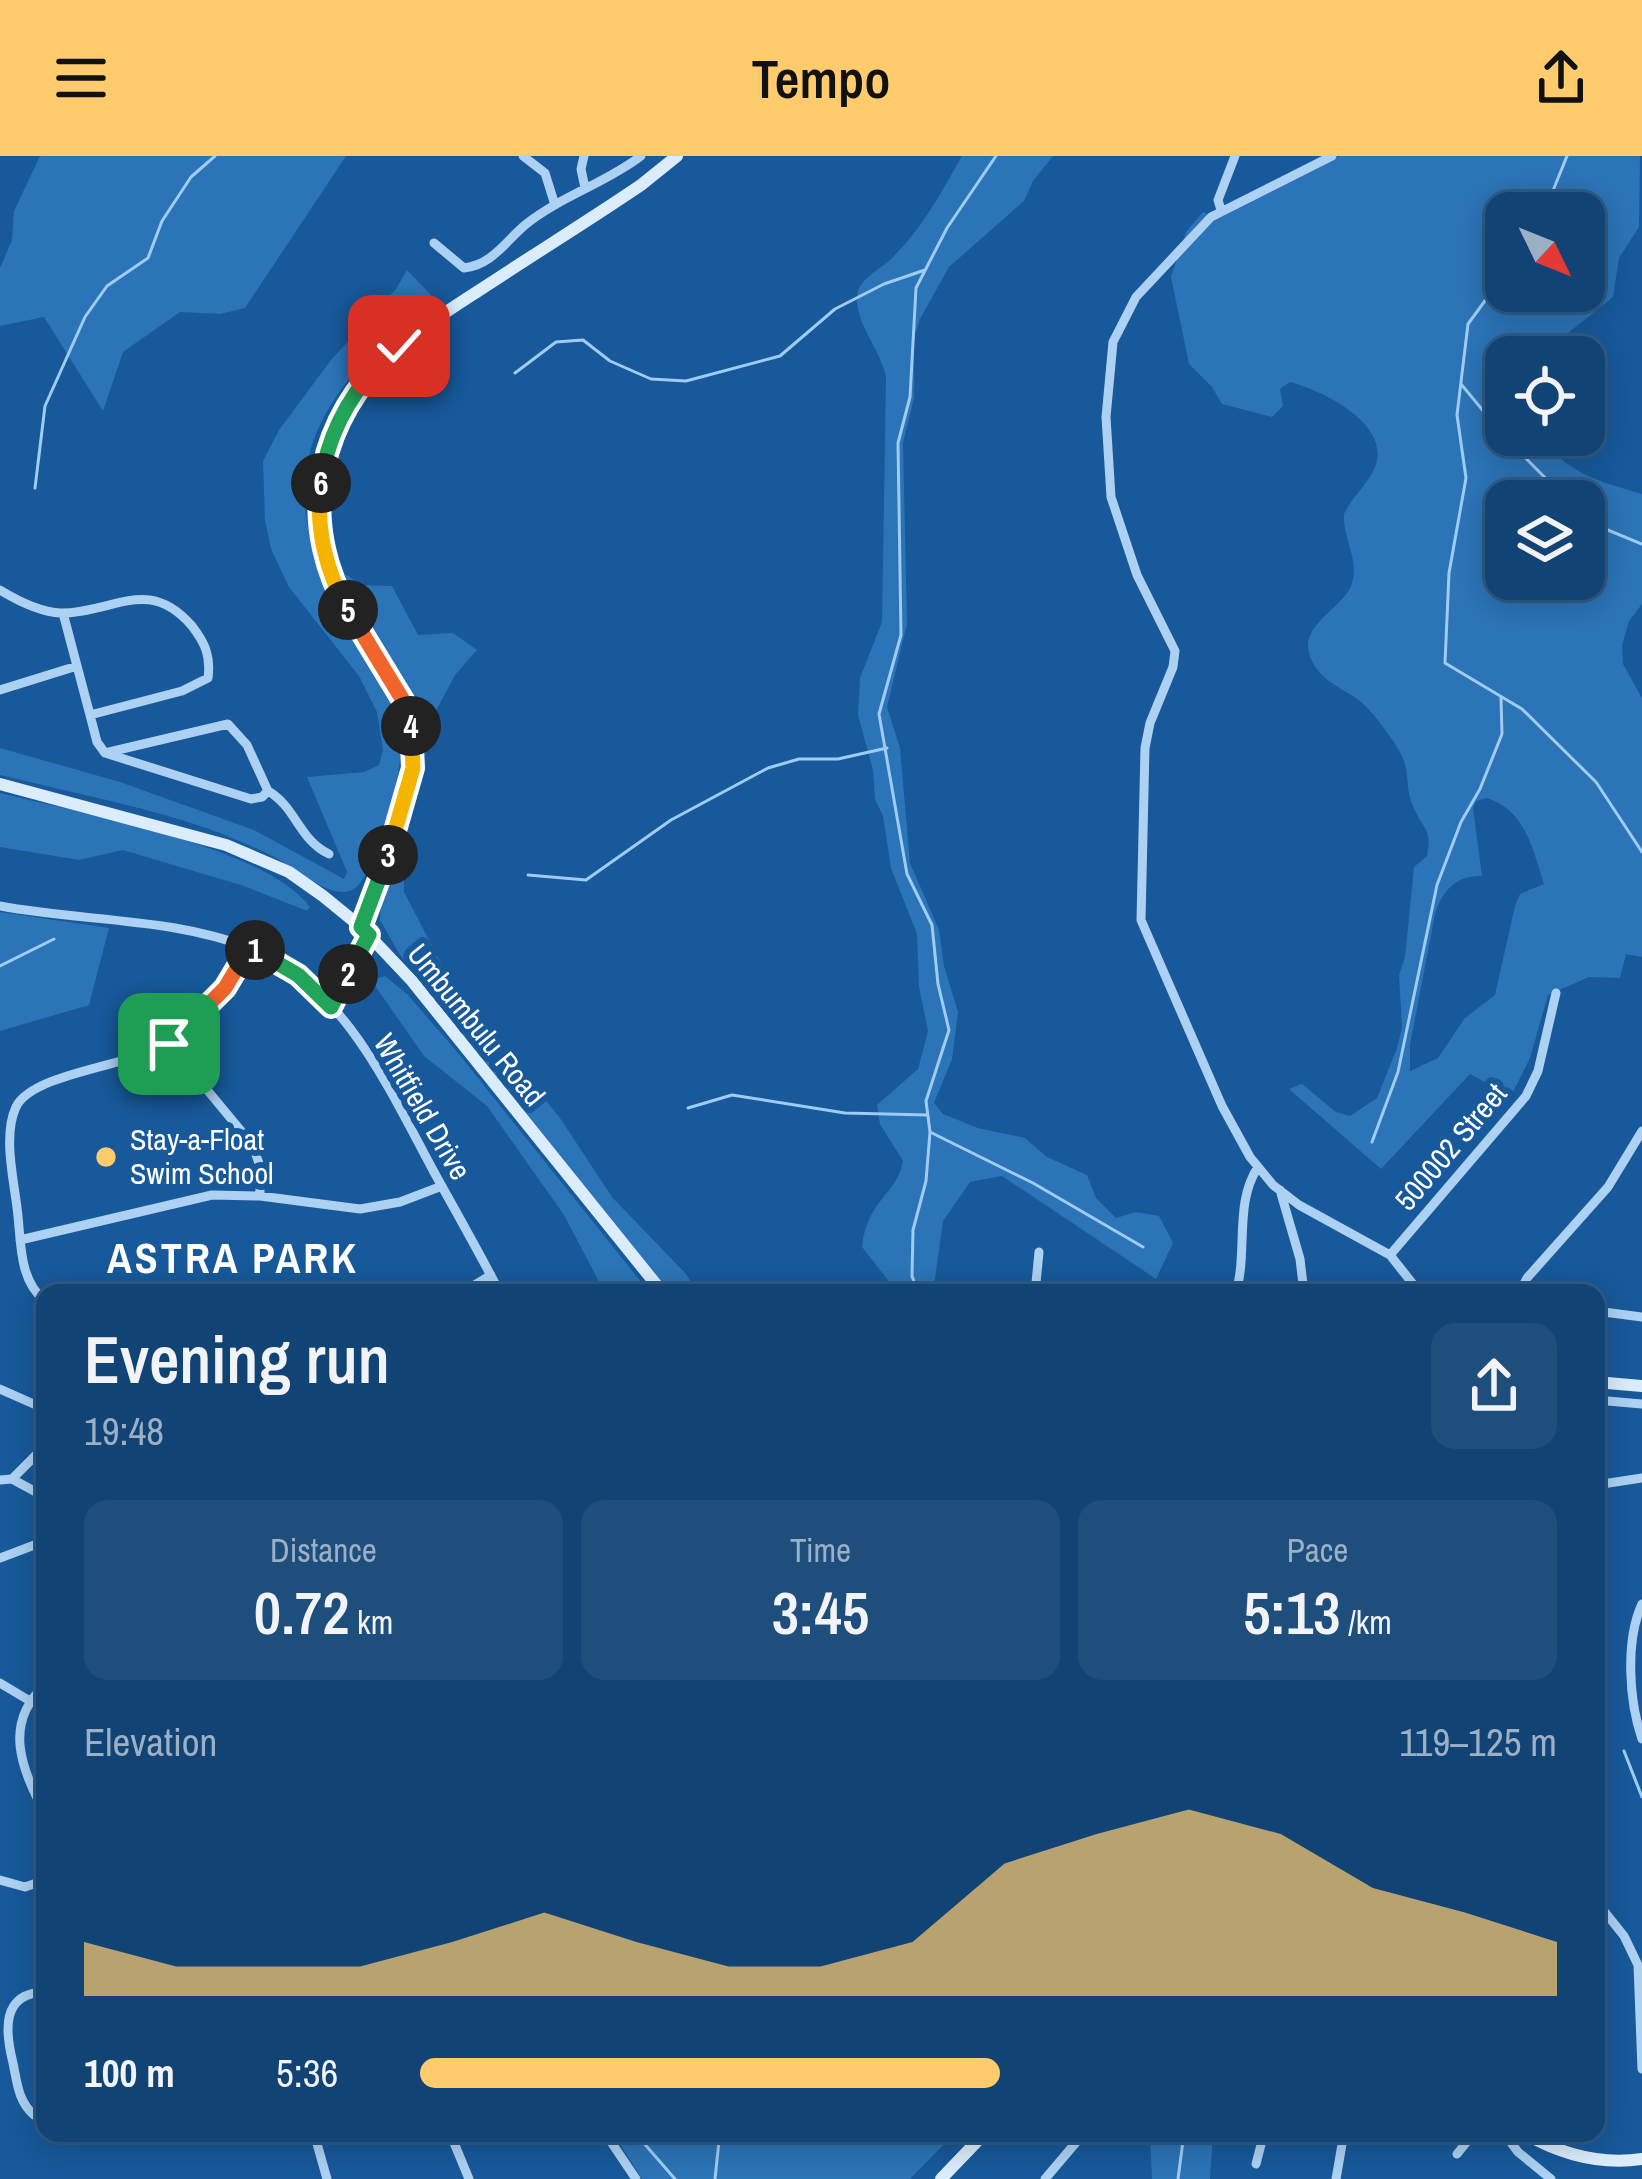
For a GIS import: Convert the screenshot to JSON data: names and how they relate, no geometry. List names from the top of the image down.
{
  "streets": {
    "main road": ["Umbumbulu Road"],
    "street": ["Whitfield Drive", "500002 Street"]
  },
  "districts": ["ASTRA PARK"],
  "places": ["Stay-a-Float Swim School"],
  "north": "bottom right",
  "page": {
    "header": "Tempo",
    "pins": [
      "6",
      "5",
      "4",
      "3",
      "1",
      "2"
    ],
    "heading": ["Evening run", "19:48"],
    "stats": [
      ["Distance", "0.72 km"],
      ["Time", "3:45"],
      ["Pace", "5:13 /km"]
    ],
    "chart": ["Elevation", "119–125 m"],
    "list": [
      {
        "name": "100 m",
        "note": "5:36"
      }
    ]
  }
}
